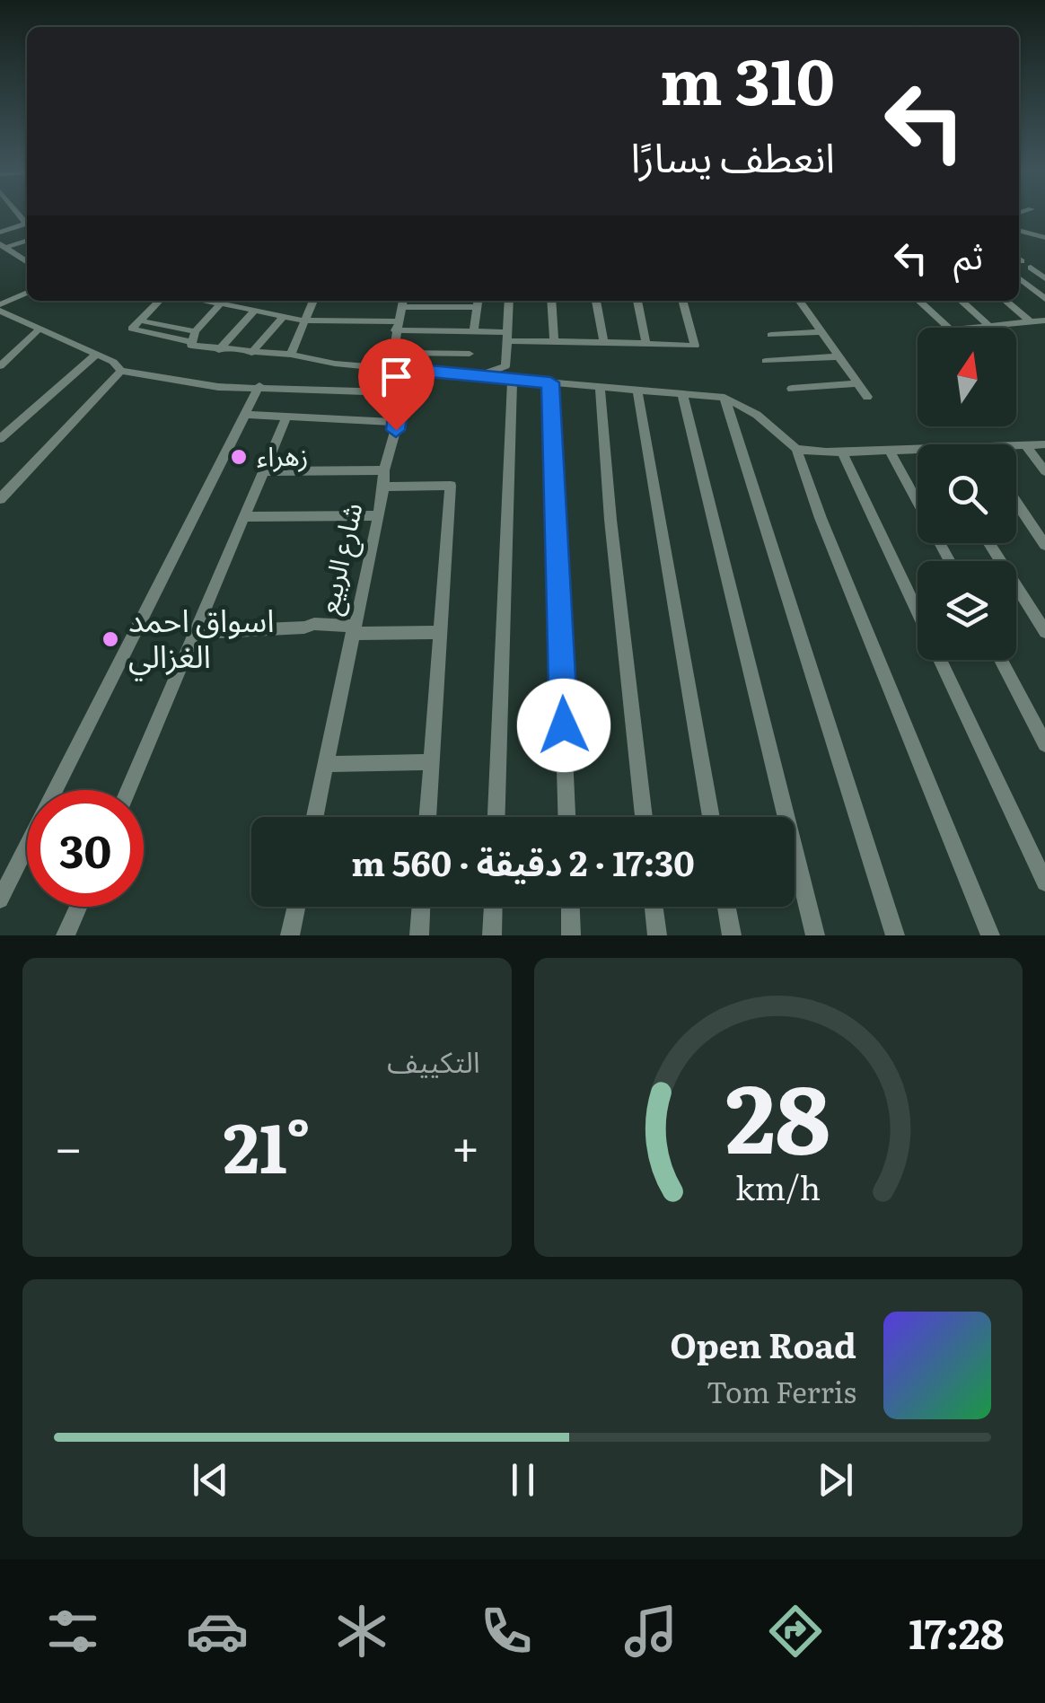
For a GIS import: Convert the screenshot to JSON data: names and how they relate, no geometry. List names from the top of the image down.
{
  "streets": {
    "street": ["شارع الربيع"]
  },
  "places": ["زهراء", "اسواق احمد الغزالي"],
  "north": "top",
  "page": {
    "turn": ["310 m", "انعطف يسارًا"],
    "then": "ثم",
    "limit": "30",
    "trip": "17:30 · 2 دقيقة · 560 m",
    "tile": "التكييف",
    "heat": ["−", "21°", "+"],
    "song": ["Open Road", "Tom Ferris"],
    "tabs": "17:28",
    "gauge": ["28", "km/h"]
  }
}
